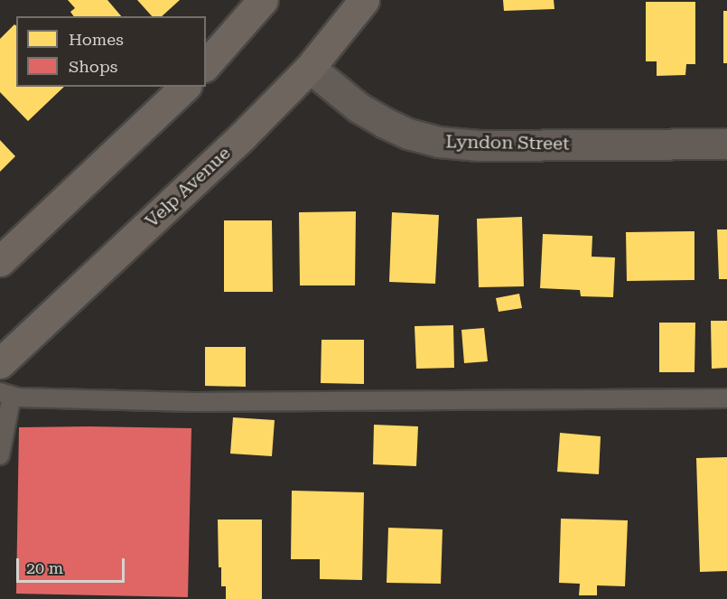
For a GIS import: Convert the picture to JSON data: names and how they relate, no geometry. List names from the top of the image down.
{
  "streets": {
    "main road": ["Velp Avenue"],
    "street": ["Lyndon Street"]
  },
  "crossings": [
    ["Lyndon Street", "Velp Avenue"]
  ],
  "legend": ["Homes", "Shops"],
  "scale_bar": "20 m"
}
